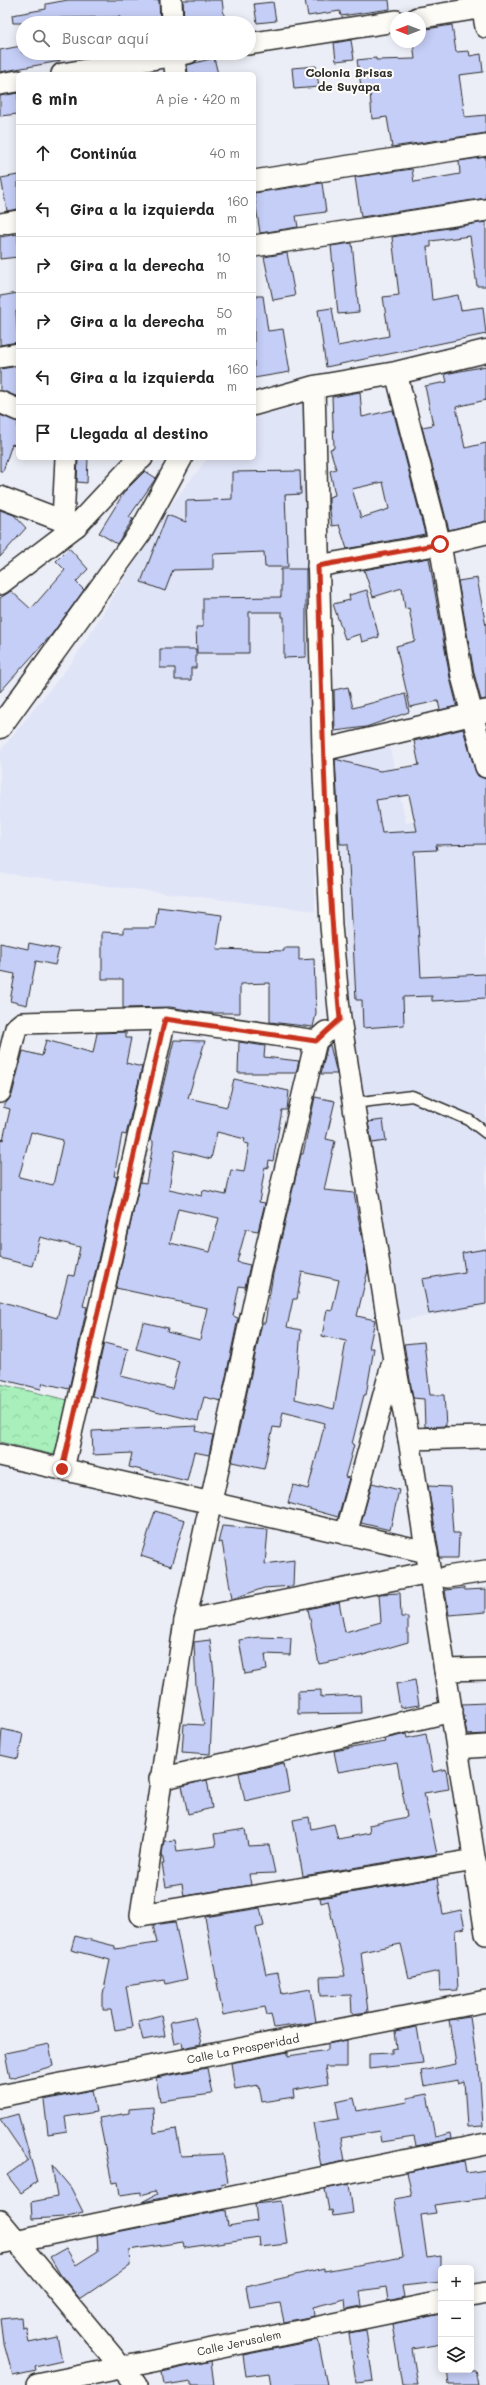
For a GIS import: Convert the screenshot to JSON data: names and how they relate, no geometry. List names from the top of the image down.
{
  "streets": {
    "street": ["Calle La Prosperidad", "Calle Jerusalem"]
  },
  "districts": ["Colonia Brisas de Suyapa"],
  "north": "left",
  "page": {
    "search": "Buscar aquí",
    "heading": ["6 min", "A pie · 420 m"],
    "list": [
      ["Continúa", "40 m"],
      ["Gira a la izquierda", "160 m"],
      ["Gira a la derecha", "10 m"],
      ["Gira a la derecha", "50 m"],
      ["Gira a la izquierda", "160 m"],
      "Llegada al destino"
    ],
    "map_buttons": ["+", "−"]
  }
}
